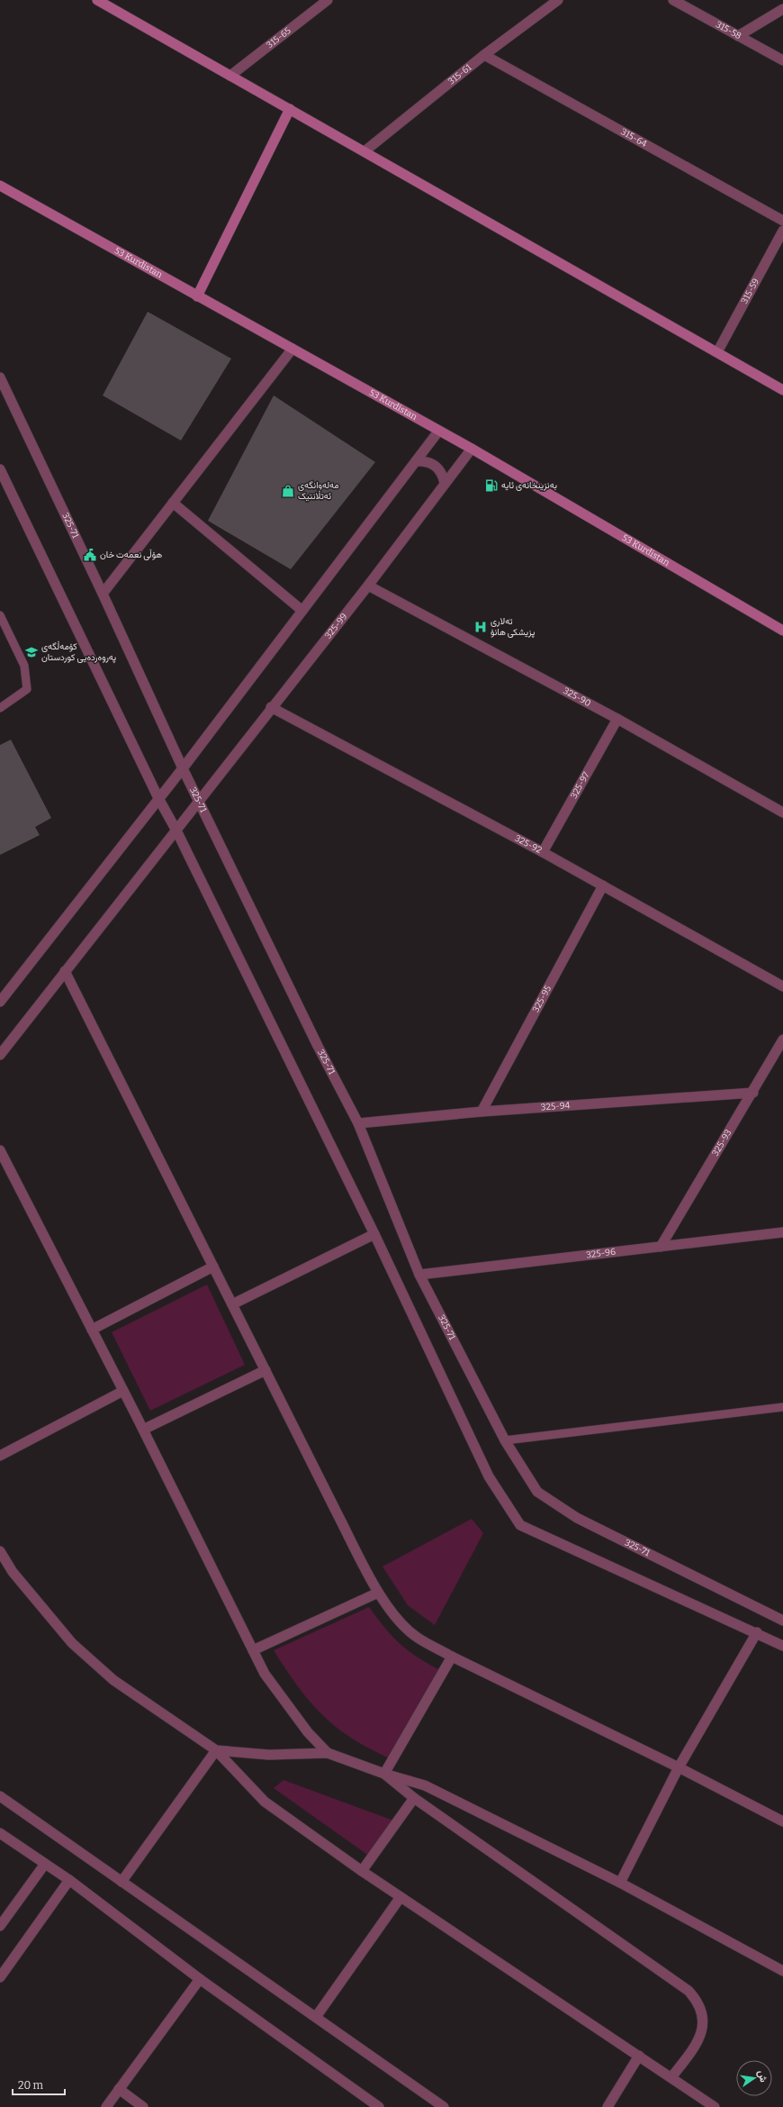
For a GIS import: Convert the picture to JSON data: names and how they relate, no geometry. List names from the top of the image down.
{
  "streets": {
    "main road": ["53 Kurdistan"],
    "street": [
      "315-58",
      "315-65",
      "315-61",
      "315-64",
      "315-59",
      "325-71",
      "325-99",
      "325-90",
      "325-97",
      "325-92",
      "325-95",
      "325-94",
      "325-93",
      "325-96"
    ]
  },
  "crossings": [
    ["315-61", "315-64"],
    ["53 Kurdistan", "325-99"],
    ["325-71", "325-99"],
    ["325-71", "325-94"],
    ["325-71", "325-96"],
    ["325-99", "325-90"],
    ["325-99", "325-92"],
    ["325-90", "325-97"],
    ["325-97", "325-92"],
    ["325-92", "325-95"],
    ["325-95", "325-94"],
    ["325-94", "325-93"],
    ["325-93", "325-96"]
  ],
  "places": {
    "fuel station": ["بەنزینخانەی ئایە"],
    "shop": ["مەلەوانگەی ئەتڵانتیک"],
    "public building": ["هۆڵی نعمەت خان"],
    "hospital": ["تەلاری پزیشکی هانۆ"],
    "school or university": ["كۆمەڵگەی پەروەردەیی كوردستان"]
  },
  "scale_bar": "20 m",
  "north": "right"
}
